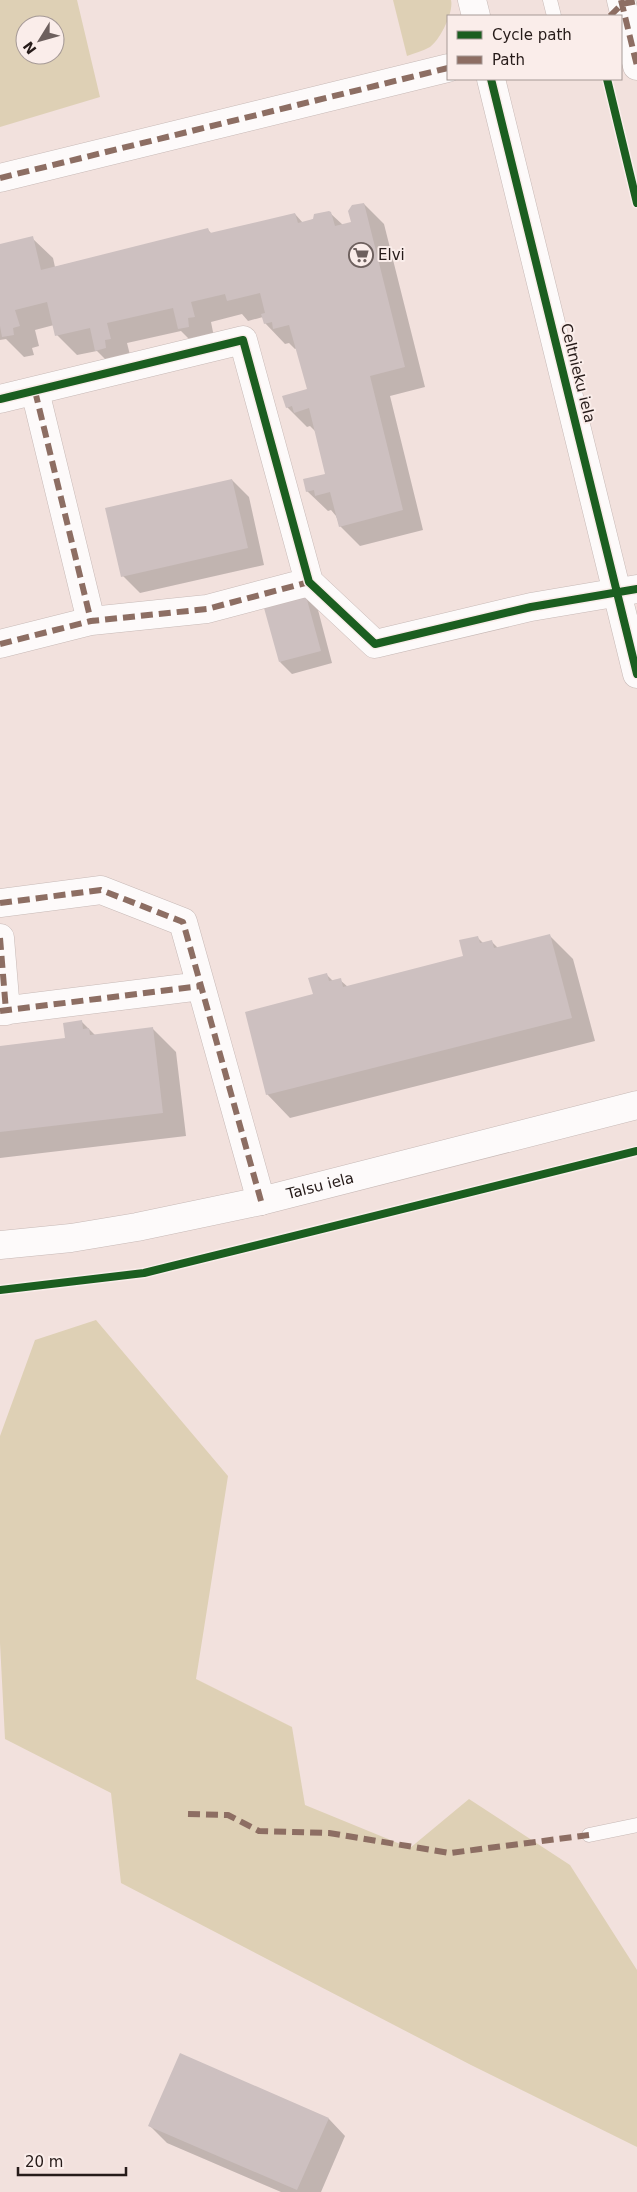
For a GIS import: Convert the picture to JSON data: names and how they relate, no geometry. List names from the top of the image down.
{
  "streets": {
    "street": ["Celtnieku iela", "Talsu iela"]
  },
  "places": {
    "supermarket": ["Elvi"]
  },
  "legend": ["Cycle path", "Path"],
  "scale_bar": "20 m",
  "north": "bottom left"
}
